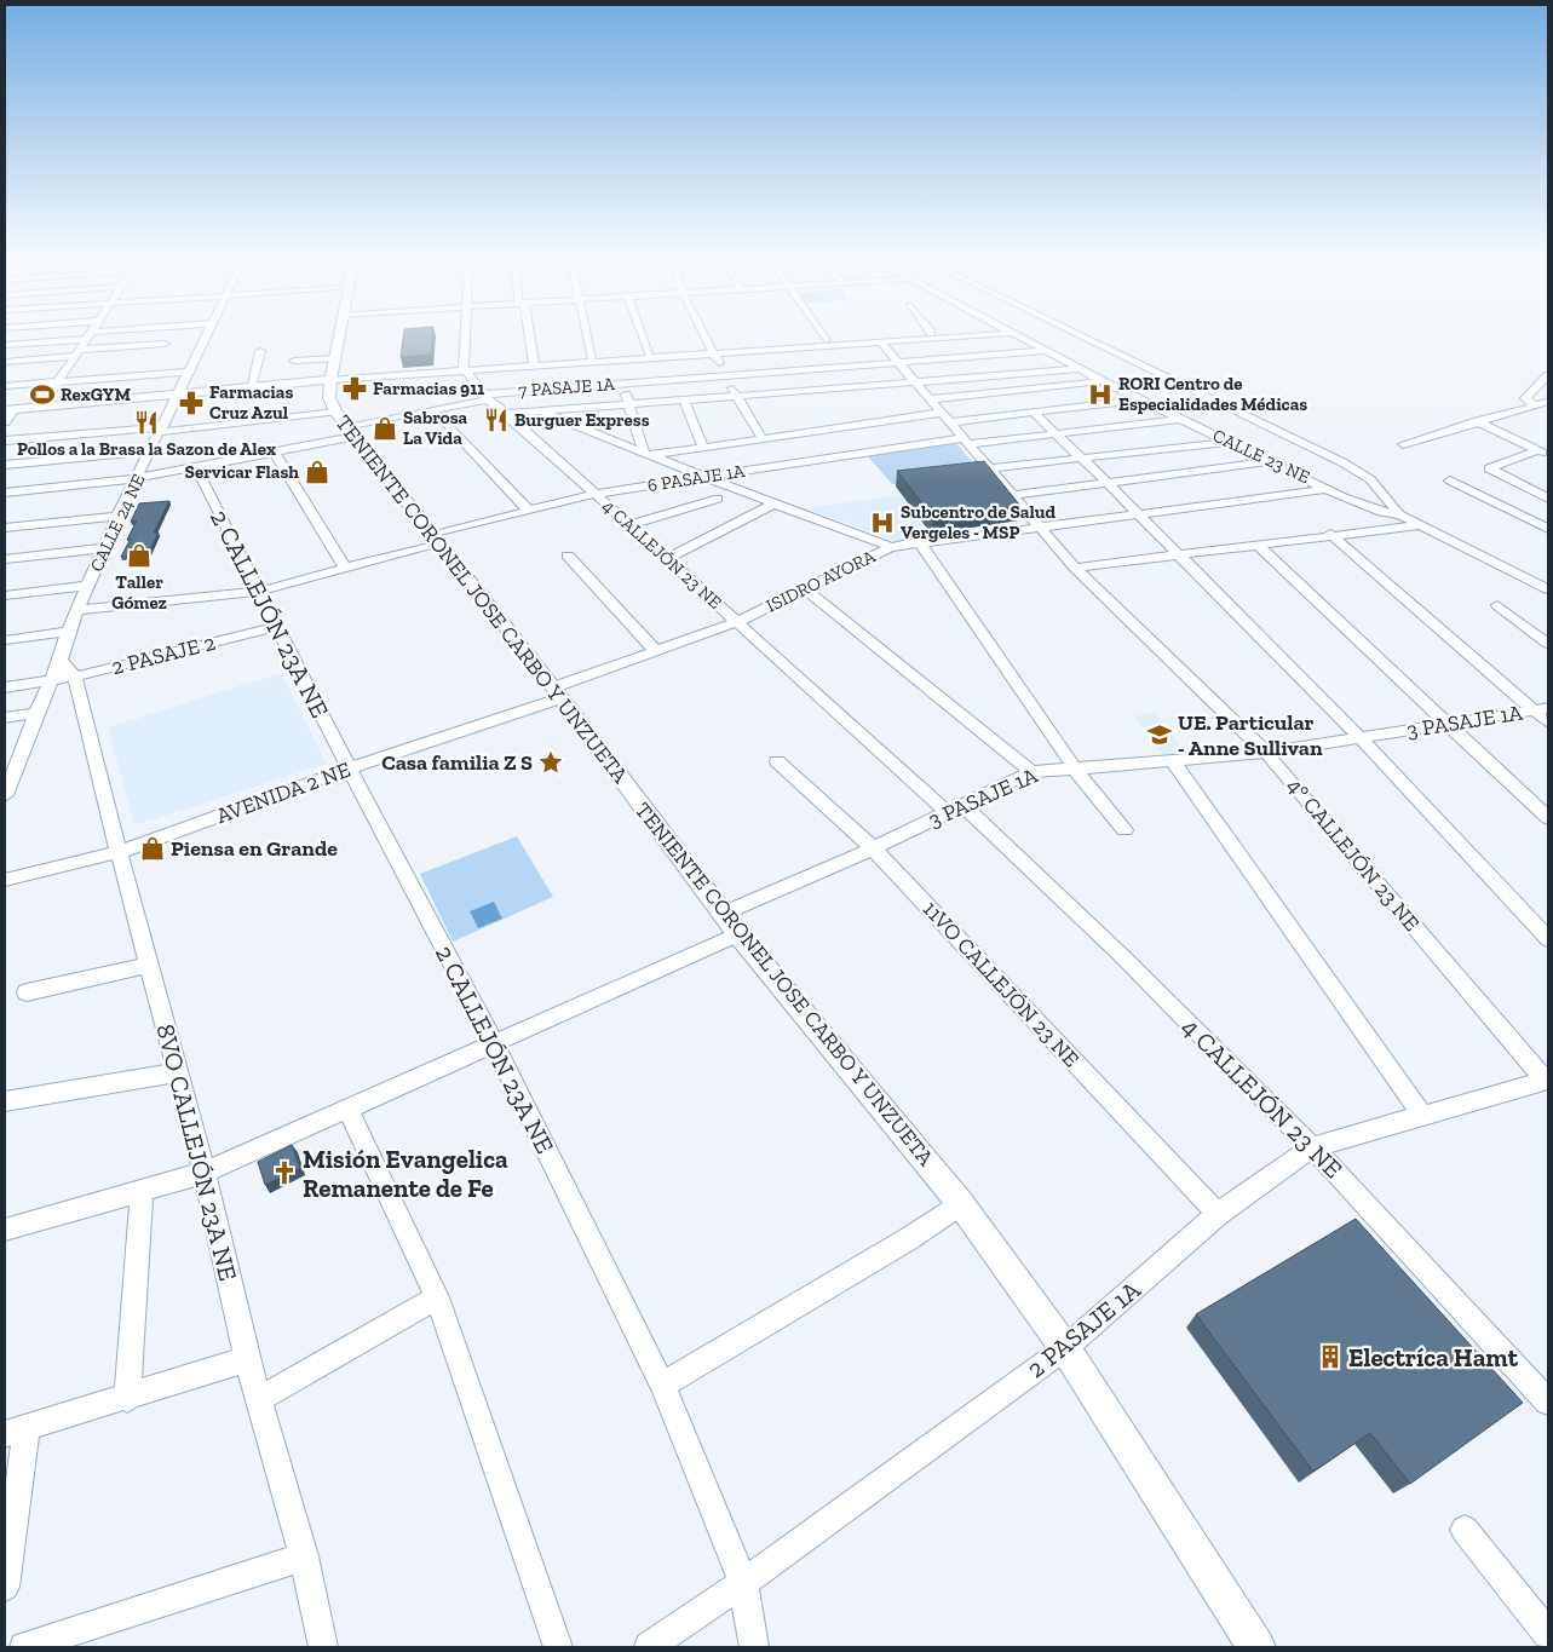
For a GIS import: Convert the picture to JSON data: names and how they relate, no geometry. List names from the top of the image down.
{
  "streets": {
    "street": [
      "7 PASAJE 1A",
      "CALLE 23 NE",
      "6 PASAJE 1A",
      "CALLE 24 NE",
      "4 CALLEJÓN 23 NE",
      "ISIDRO AYORA",
      "TENIENTE CORONEL JOSE CARBO Y UNZUETA",
      "2 CALLEJÓN 23A NE",
      "2 PASAJE 2",
      "3 PASAJE 1A",
      "AVENIDA 2 NE",
      "4° CALLEJÓN 23 NE",
      "11VO CALLEJÓN 23 NE",
      "8VO CALLEJÓN 23A NE",
      "2 PASAJE 1A"
    ]
  },
  "crossings": [
    ["7 PASAJE 1A", "CALLE 23 NE"],
    ["7 PASAJE 1A", "CALLE 24 NE"],
    ["7 PASAJE 1A", "4 CALLEJÓN 23 NE"],
    ["7 PASAJE 1A", "TENIENTE CORONEL JOSE CARBO Y UNZUETA"],
    ["7 PASAJE 1A", "2 CALLEJÓN 23A NE"],
    ["7 PASAJE 1A", "4° CALLEJÓN 23 NE"],
    ["CALLE 23 NE", "6 PASAJE 1A"],
    ["CALLE 23 NE", "ISIDRO AYORA"],
    ["6 PASAJE 1A", "CALLE 24 NE"],
    ["6 PASAJE 1A", "4 CALLEJÓN 23 NE"],
    ["6 PASAJE 1A", "TENIENTE CORONEL JOSE CARBO Y UNZUETA"],
    ["6 PASAJE 1A", "2 CALLEJÓN 23A NE"],
    ["6 PASAJE 1A", "4° CALLEJÓN 23 NE"],
    ["CALLE 24 NE", "2 PASAJE 2"],
    ["CALLE 24 NE", "8VO CALLEJÓN 23A NE"],
    ["4 CALLEJÓN 23 NE", "ISIDRO AYORA"],
    ["4 CALLEJÓN 23 NE", "3 PASAJE 1A"],
    ["4 CALLEJÓN 23 NE", "2 PASAJE 1A"],
    ["ISIDRO AYORA", "TENIENTE CORONEL JOSE CARBO Y UNZUETA"],
    ["ISIDRO AYORA", "AVENIDA 2 NE"],
    ["ISIDRO AYORA", "4° CALLEJÓN 23 NE"],
    ["TENIENTE CORONEL JOSE CARBO Y UNZUETA", "3 PASAJE 1A"],
    ["TENIENTE CORONEL JOSE CARBO Y UNZUETA", "AVENIDA 2 NE"],
    ["TENIENTE CORONEL JOSE CARBO Y UNZUETA", "2 PASAJE 1A"],
    ["2 CALLEJÓN 23A NE", "2 PASAJE 2"],
    ["2 CALLEJÓN 23A NE", "AVENIDA 2 NE"],
    ["2 CALLEJÓN 23A NE", "2 PASAJE 1A"],
    ["2 PASAJE 2", "8VO CALLEJÓN 23A NE"],
    ["3 PASAJE 1A", "4° CALLEJÓN 23 NE"],
    ["3 PASAJE 1A", "11VO CALLEJÓN 23 NE"],
    ["AVENIDA 2 NE", "8VO CALLEJÓN 23A NE"],
    ["4° CALLEJÓN 23 NE", "2 PASAJE 1A"],
    ["11VO CALLEJÓN 23 NE", "2 PASAJE 1A"]
  ],
  "places": {
    "pharmacy": ["Farmacias 911", "Farmacias Cruz Azul"],
    "sports": ["RexGYM"],
    "hospital": ["RORI Centro de Especialidades Médicas", "Subcentro de Salud Vergeles - MSP"],
    "restaurant": ["Burguer Express", "Pollos a la Brasa la Sazon de Alex"],
    "shop": [
      "Sabrosa La Vida",
      "Servicar Flash",
      "Taller Gómez",
      "Piensa en Grande"
    ],
    "school or university": ["UE. Particular - Anne Sullivan"],
    "place": ["Casa familia Z S"],
    "church": ["Misión Evangelica Remanente de Fe"],
    "building": ["Electríca Hamt"]
  }
}
